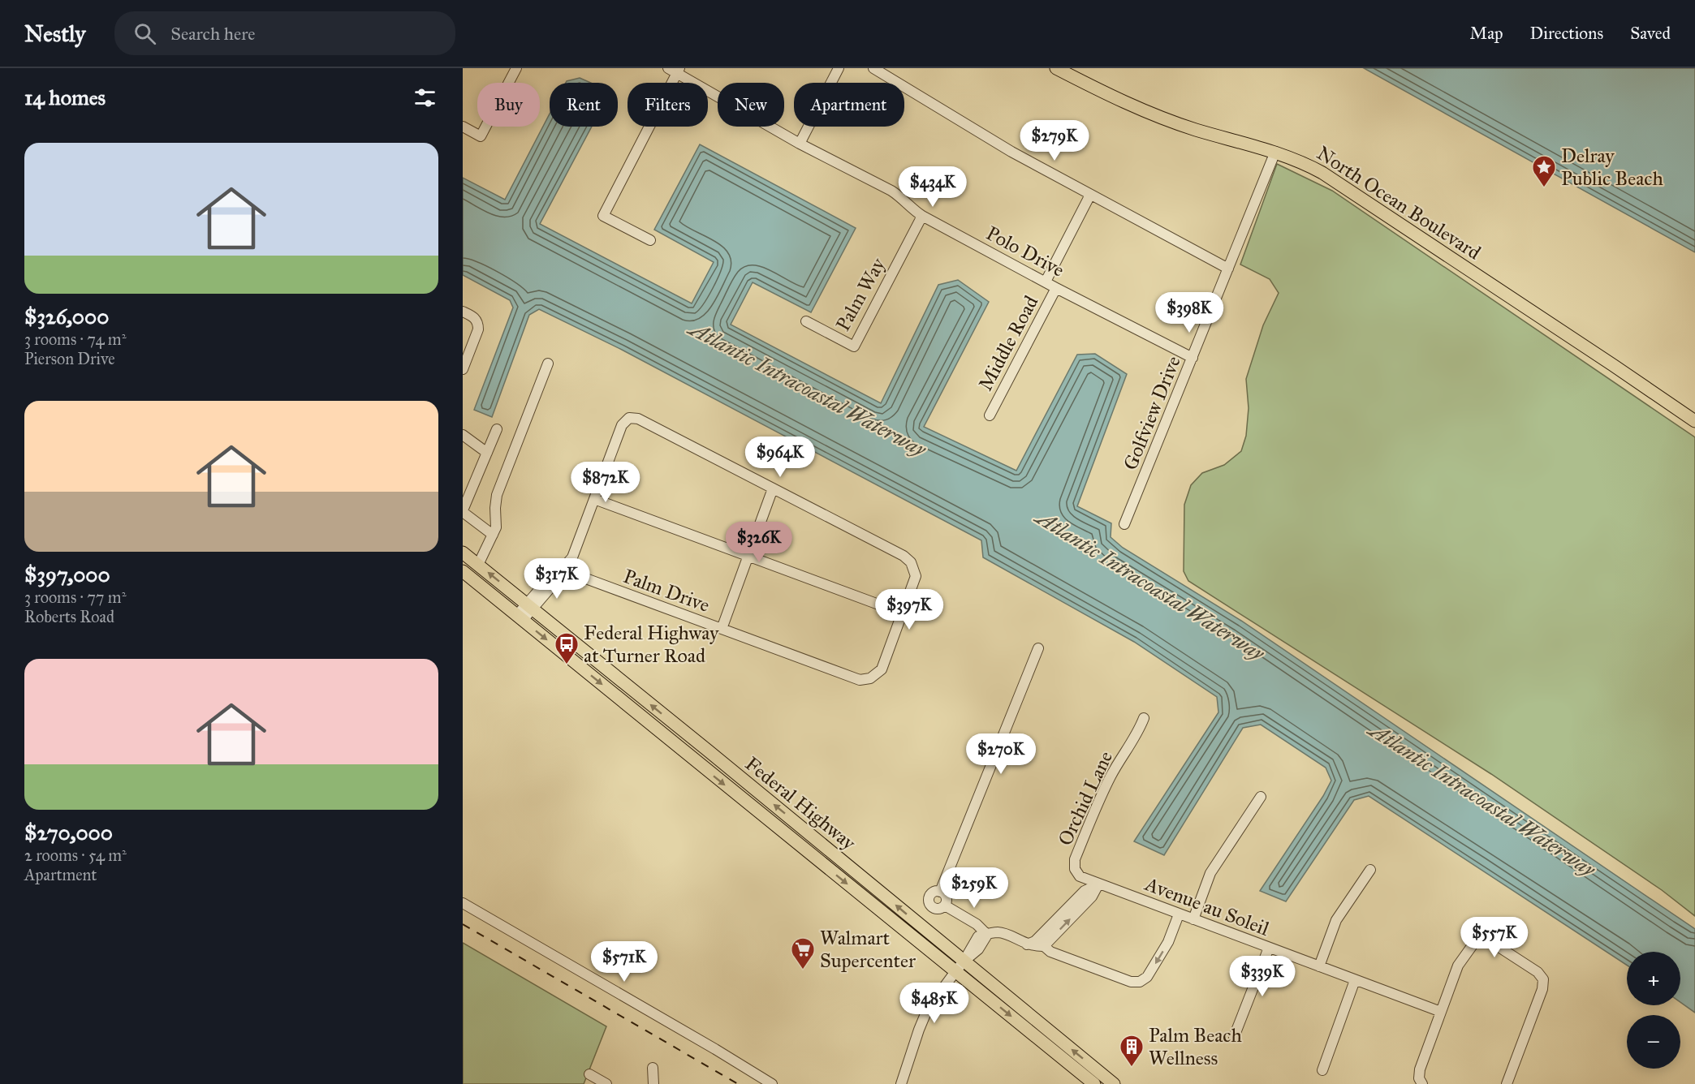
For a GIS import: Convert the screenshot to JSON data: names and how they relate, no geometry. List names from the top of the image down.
{
  "streets": {
    "main road": ["North Ocean Boulevard", "Federal Highway"],
    "street": [
      "Polo Drive",
      "Palm Way",
      "Middle Road",
      "Golfview Drive",
      "Palm Drive",
      "Orchid Lane",
      "Avenue au Soleil"
    ]
  },
  "crossings": [
    ["North Ocean Boulevard", "Golfview Drive"],
    ["Polo Drive", "Palm Way"],
    ["Polo Drive", "Middle Road"],
    ["Polo Drive", "Golfview Drive"],
    ["Orchid Lane", "Avenue au Soleil"]
  ],
  "water": ["Atlantic Intracoastal Waterway"],
  "places": {
    "place": ["Delray Public Beach"],
    "bus stop": ["Federal Highway at Turner Road"],
    "supermarket": ["Walmart Supercenter"],
    "building": ["Palm Beach Wellness"]
  },
  "page": {
    "header": "Nestly",
    "search": "Search here",
    "nav": ["Map", "Directions", "Saved"],
    "heading": "14 homes",
    "chip": [
      "Buy",
      "Rent",
      "Filters",
      "New",
      "Apartment"
    ],
    "price": [
      "$279K",
      "$434K",
      "$398K",
      "$964K",
      "$872K",
      "$326K",
      "$317K",
      "$397K",
      "$270K",
      "$259K",
      "$557K",
      "$571K",
      "$339K",
      "$485K"
    ],
    "list": [
      {
        "name": "$326,000",
        "note": "3 rooms · 74 m² · Pierson Drive"
      },
      {
        "name": "$397,000",
        "note": "3 rooms · 77 m² · Roberts Road"
      },
      {
        "name": "$270,000",
        "note": "2 rooms · 54 m² · Apartment"
      }
    ],
    "map_buttons": ["+", "−"]
  }
}
